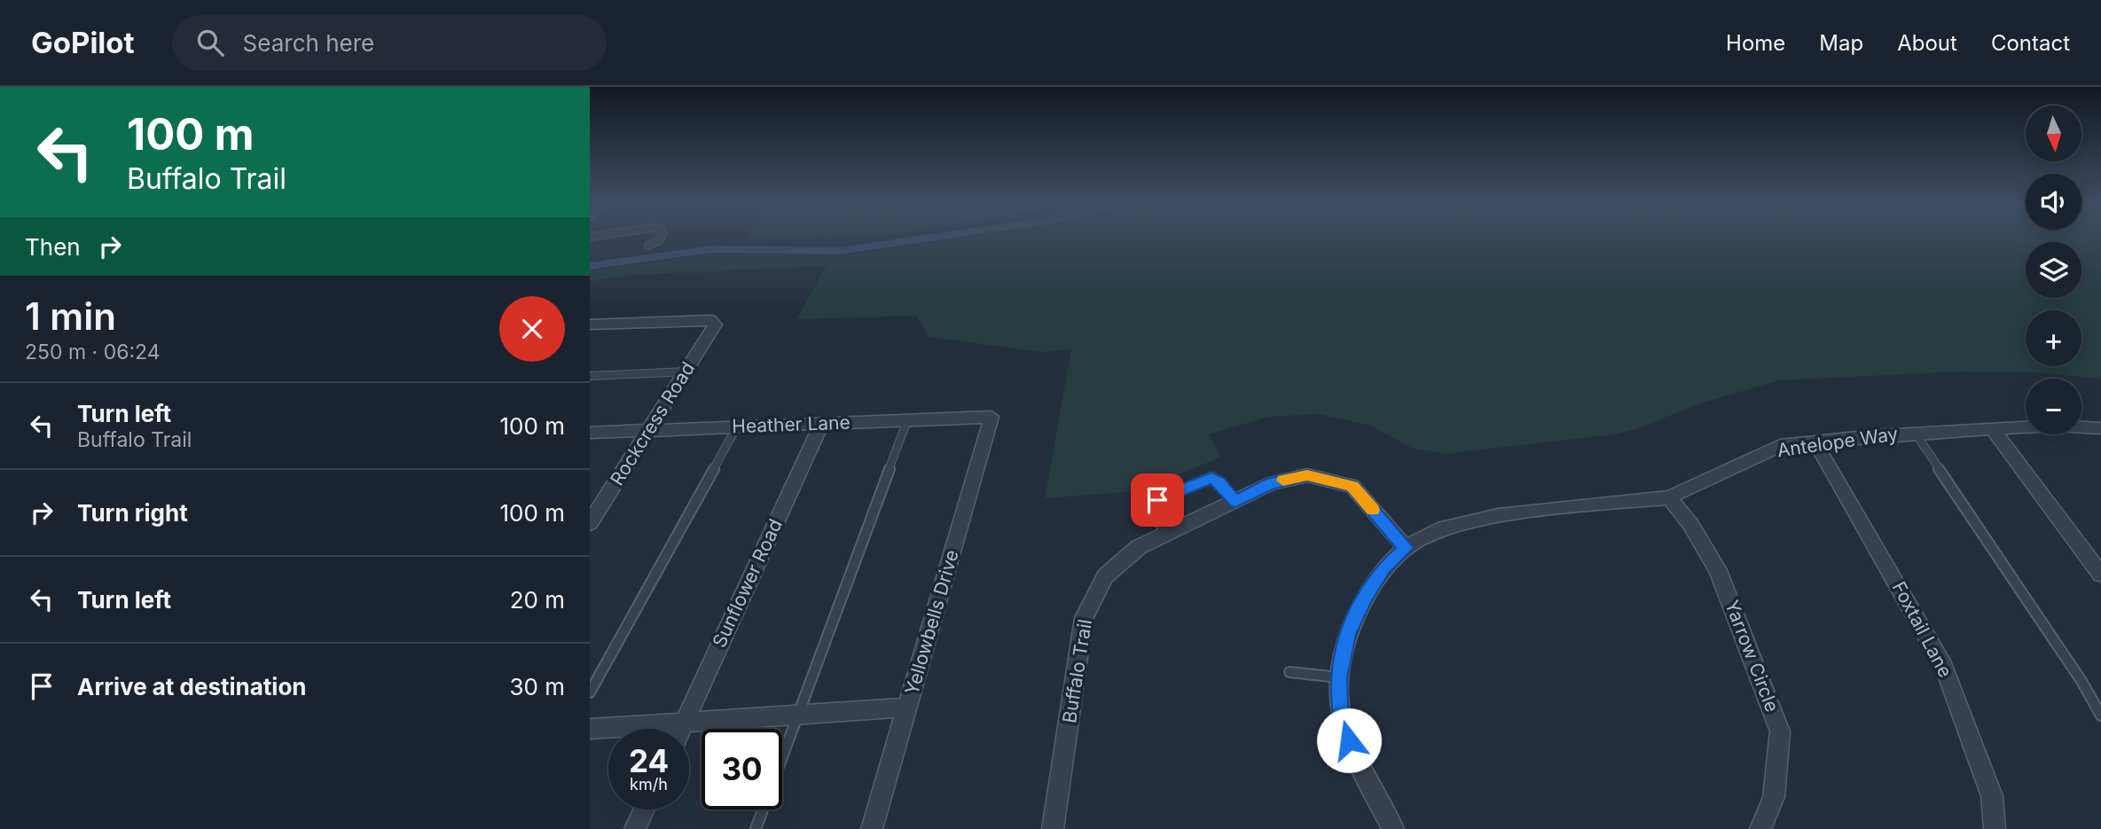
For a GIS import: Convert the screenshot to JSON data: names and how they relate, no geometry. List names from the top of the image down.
{
  "streets": {
    "street": [
      "Rockcress Road",
      "Heather Lane",
      "Antelope Way",
      "Sunflower Road",
      "Yellowbells Drive",
      "Foxtail Lane",
      "Yarrow Circle",
      "Buffalo Trail"
    ]
  },
  "crossings": [
    ["Rockcress Road", "Heather Lane"],
    ["Heather Lane", "Sunflower Road"],
    ["Heather Lane", "Yellowbells Drive"],
    ["Antelope Way", "Foxtail Lane"],
    ["Antelope Way", "Yarrow Circle"],
    ["Antelope Way", "Buffalo Trail"]
  ],
  "north": "bottom",
  "page": {
    "header": "GoPilot",
    "search": "Search here",
    "nav": [
      "Home",
      "Map",
      "About",
      "Contact"
    ],
    "turn": ["100 m", "Buffalo Trail"],
    "map_buttons": ["+", "−"],
    "then": "Then",
    "heading": ["1 min", "250 m · 06:24"],
    "list": [
      {
        "name": "Turn left",
        "note": "Buffalo Trail",
        "value": "100 m"
      },
      {
        "name": "Turn right",
        "value": "100 m"
      },
      {
        "name": "Turn left",
        "value": "20 m"
      },
      {
        "name": "Arrive at destination",
        "value": "30 m"
      }
    ],
    "speed": "24 km/h",
    "limit": "30"
  }
}
